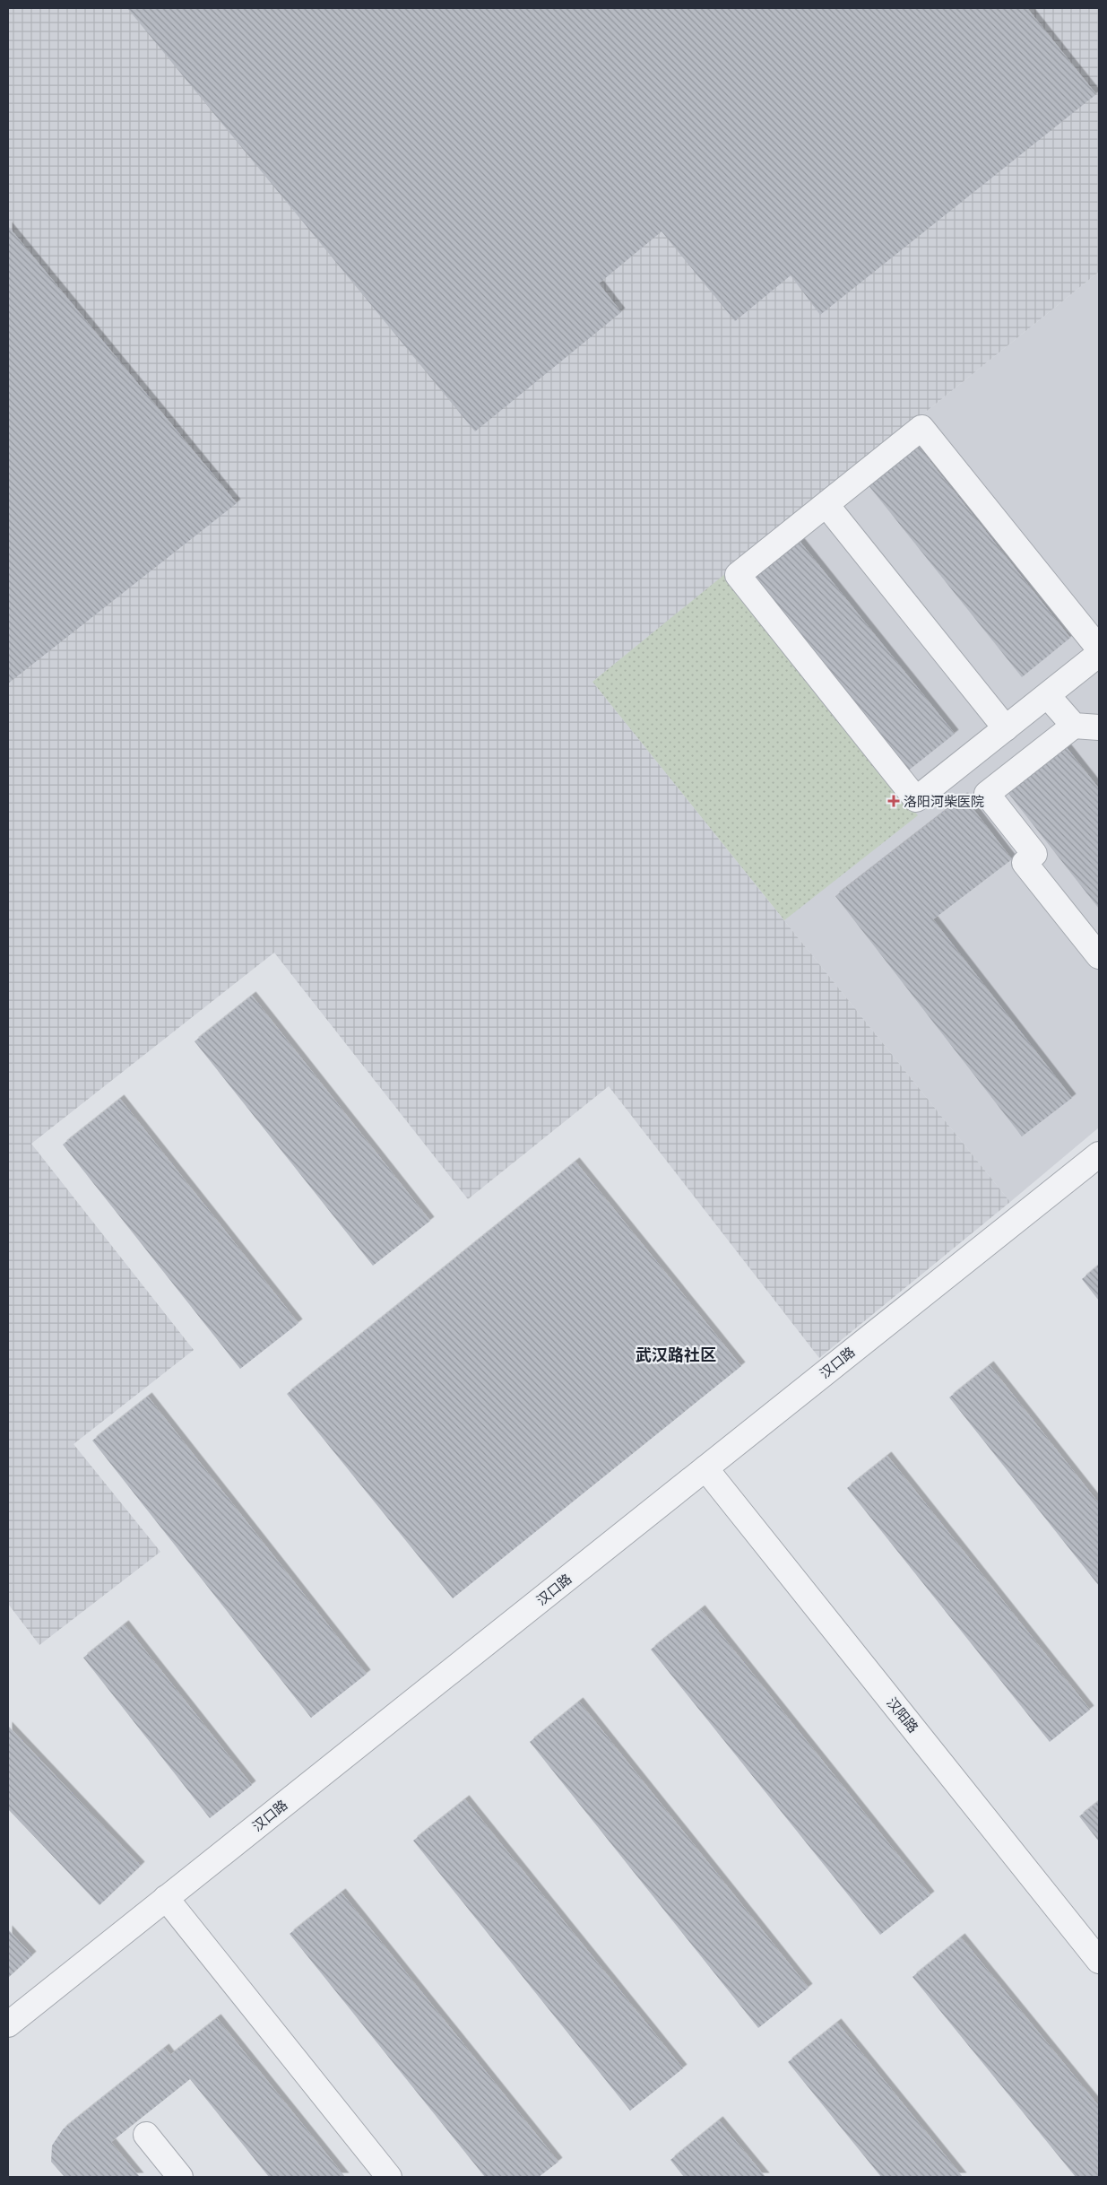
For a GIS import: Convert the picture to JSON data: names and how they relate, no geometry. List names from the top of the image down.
{
  "streets": {
    "street": ["汉口路", "汉阳路"]
  },
  "crossings": [
    ["汉口路", "汉阳路"]
  ],
  "districts": ["武汉路社区"],
  "places": {
    "health": ["洛阳河柴医院"]
  }
}
